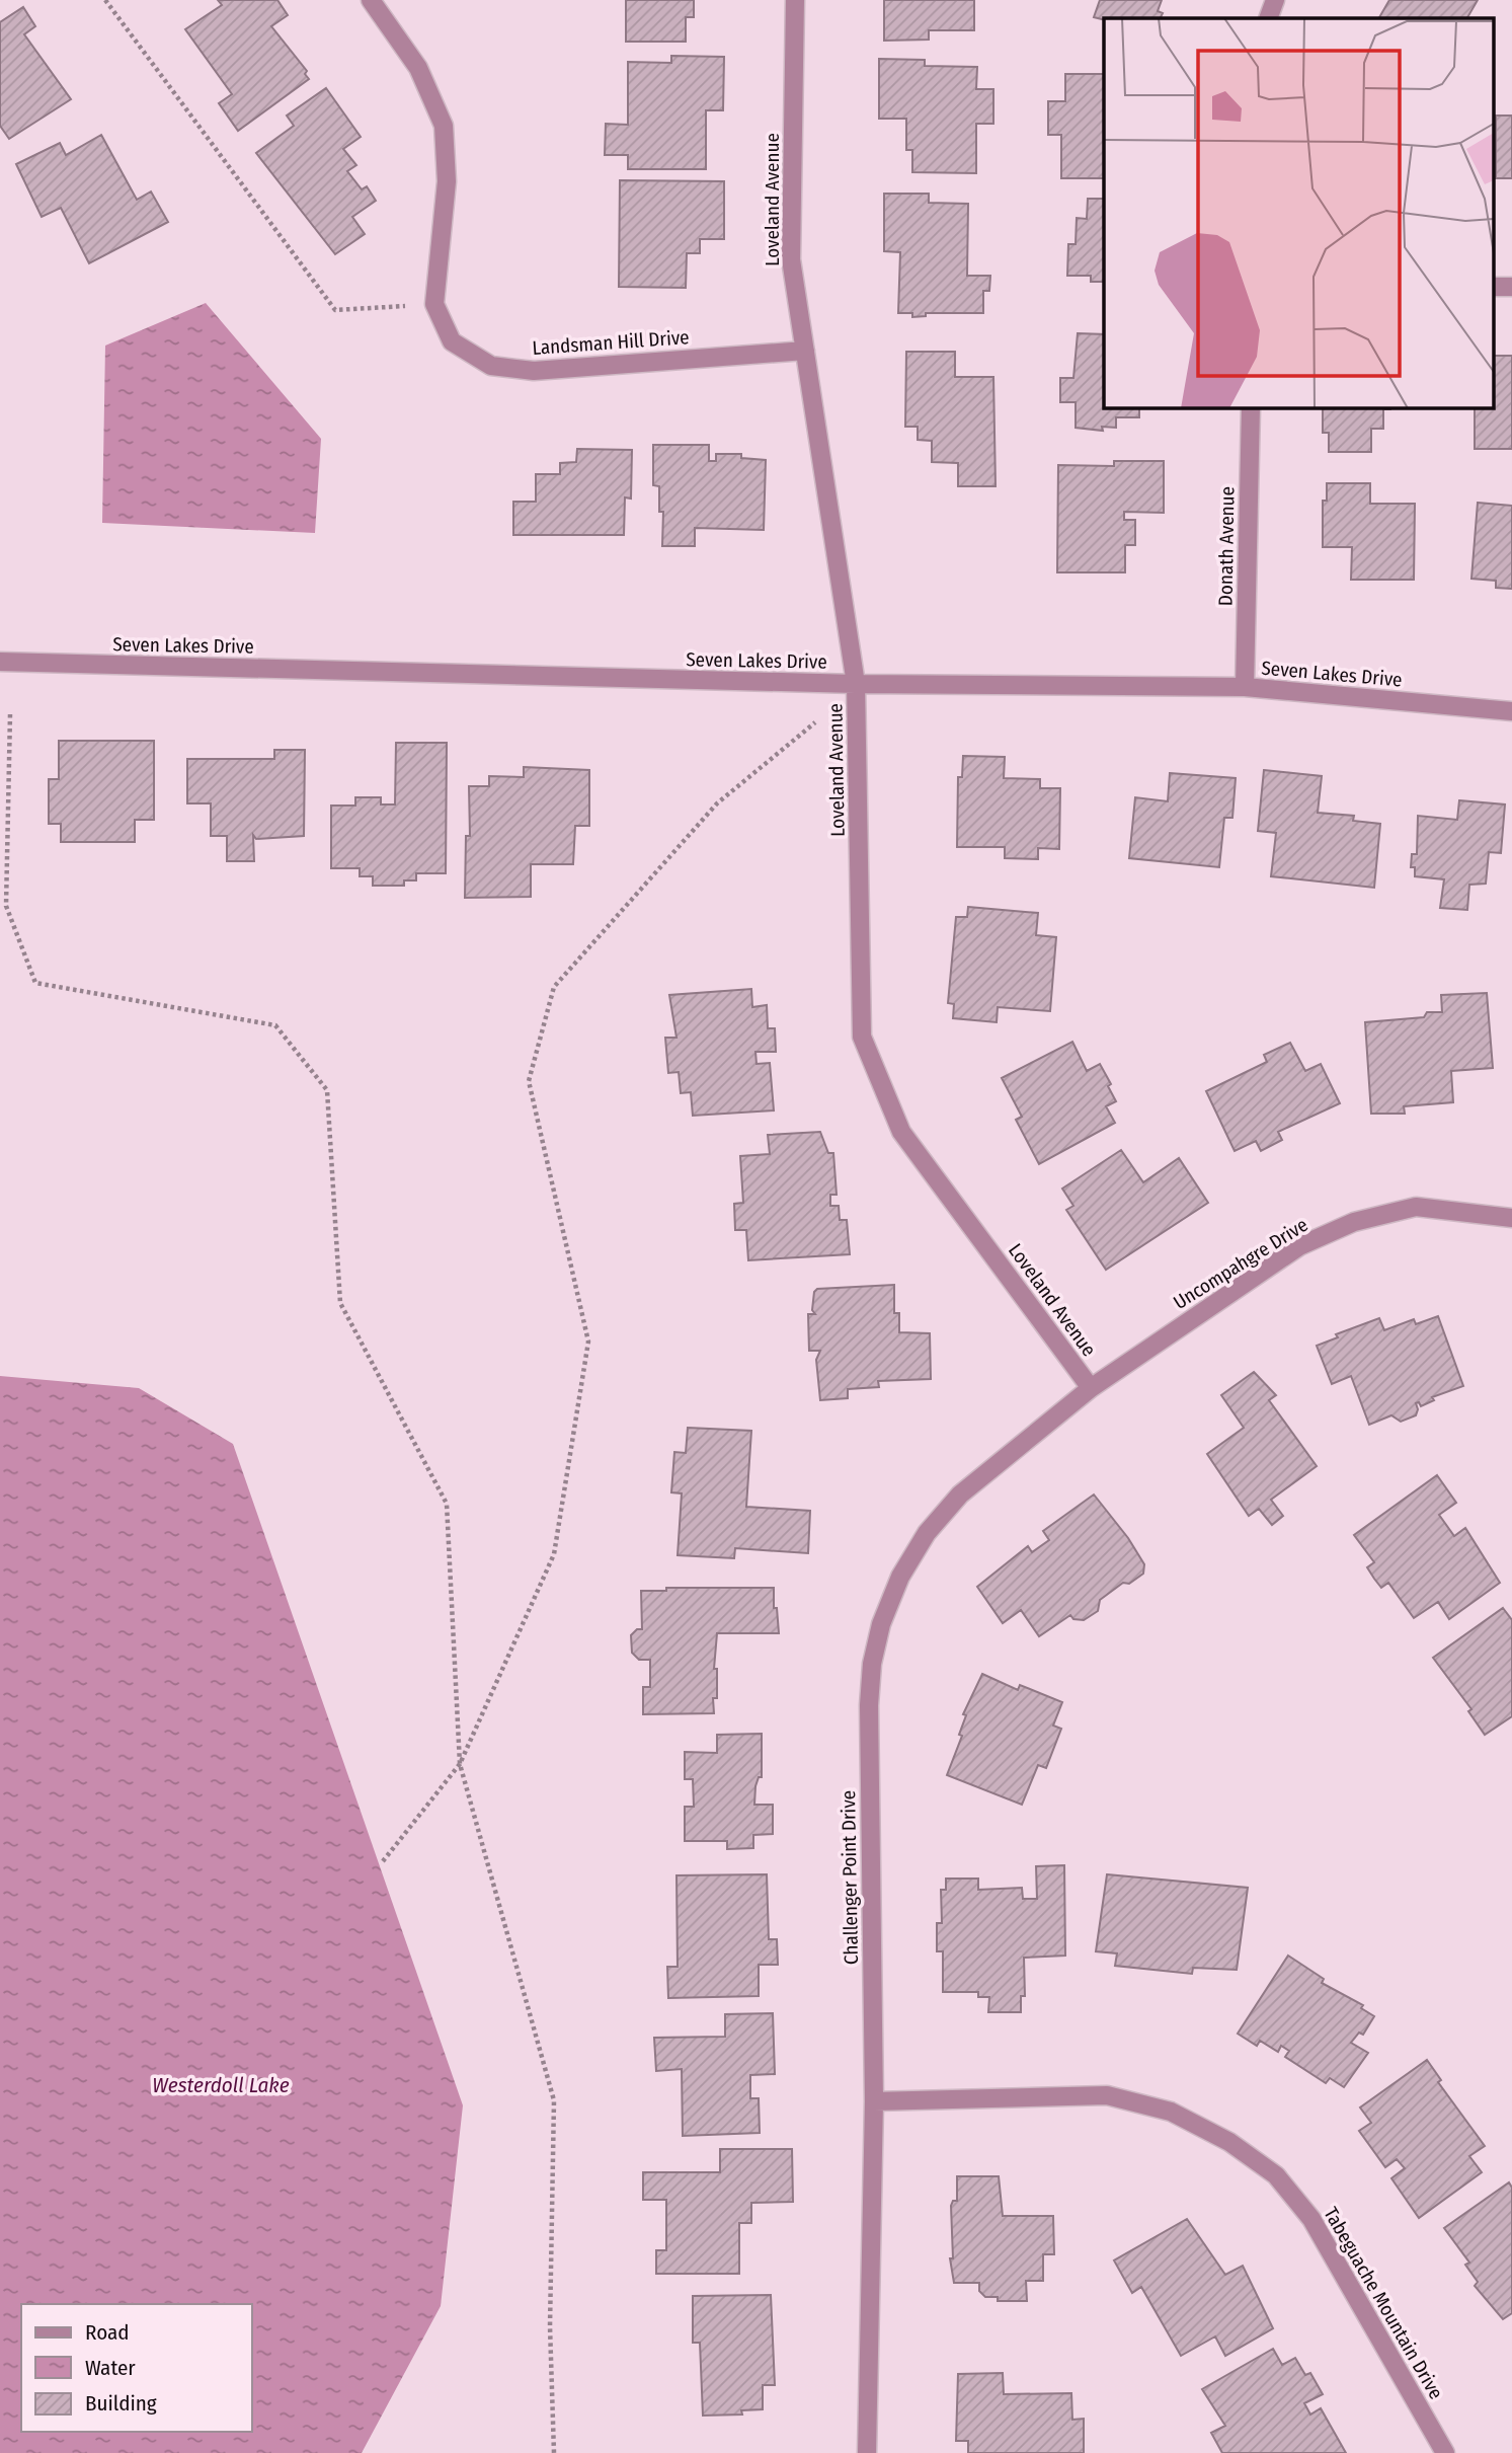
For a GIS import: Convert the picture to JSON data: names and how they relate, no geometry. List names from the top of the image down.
{
  "streets": {
    "street": [
      "Loveland Avenue",
      "Landsman Hill Drive",
      "Donath Avenue",
      "Seven Lakes Drive",
      "Uncompahgre Drive",
      "Challenger Point Drive",
      "Tabeguache Mountain Drive"
    ]
  },
  "crossings": [
    ["Loveland Avenue", "Landsman Hill Drive"],
    ["Loveland Avenue", "Seven Lakes Drive"],
    ["Loveland Avenue", "Uncompahgre Drive"],
    ["Loveland Avenue", "Challenger Point Drive"],
    ["Donath Avenue", "Seven Lakes Drive"],
    ["Uncompahgre Drive", "Challenger Point Drive"],
    ["Challenger Point Drive", "Tabeguache Mountain Drive"]
  ],
  "water": ["Westerdoll Lake"],
  "legend": ["Road", "Water", "Building"]
}
